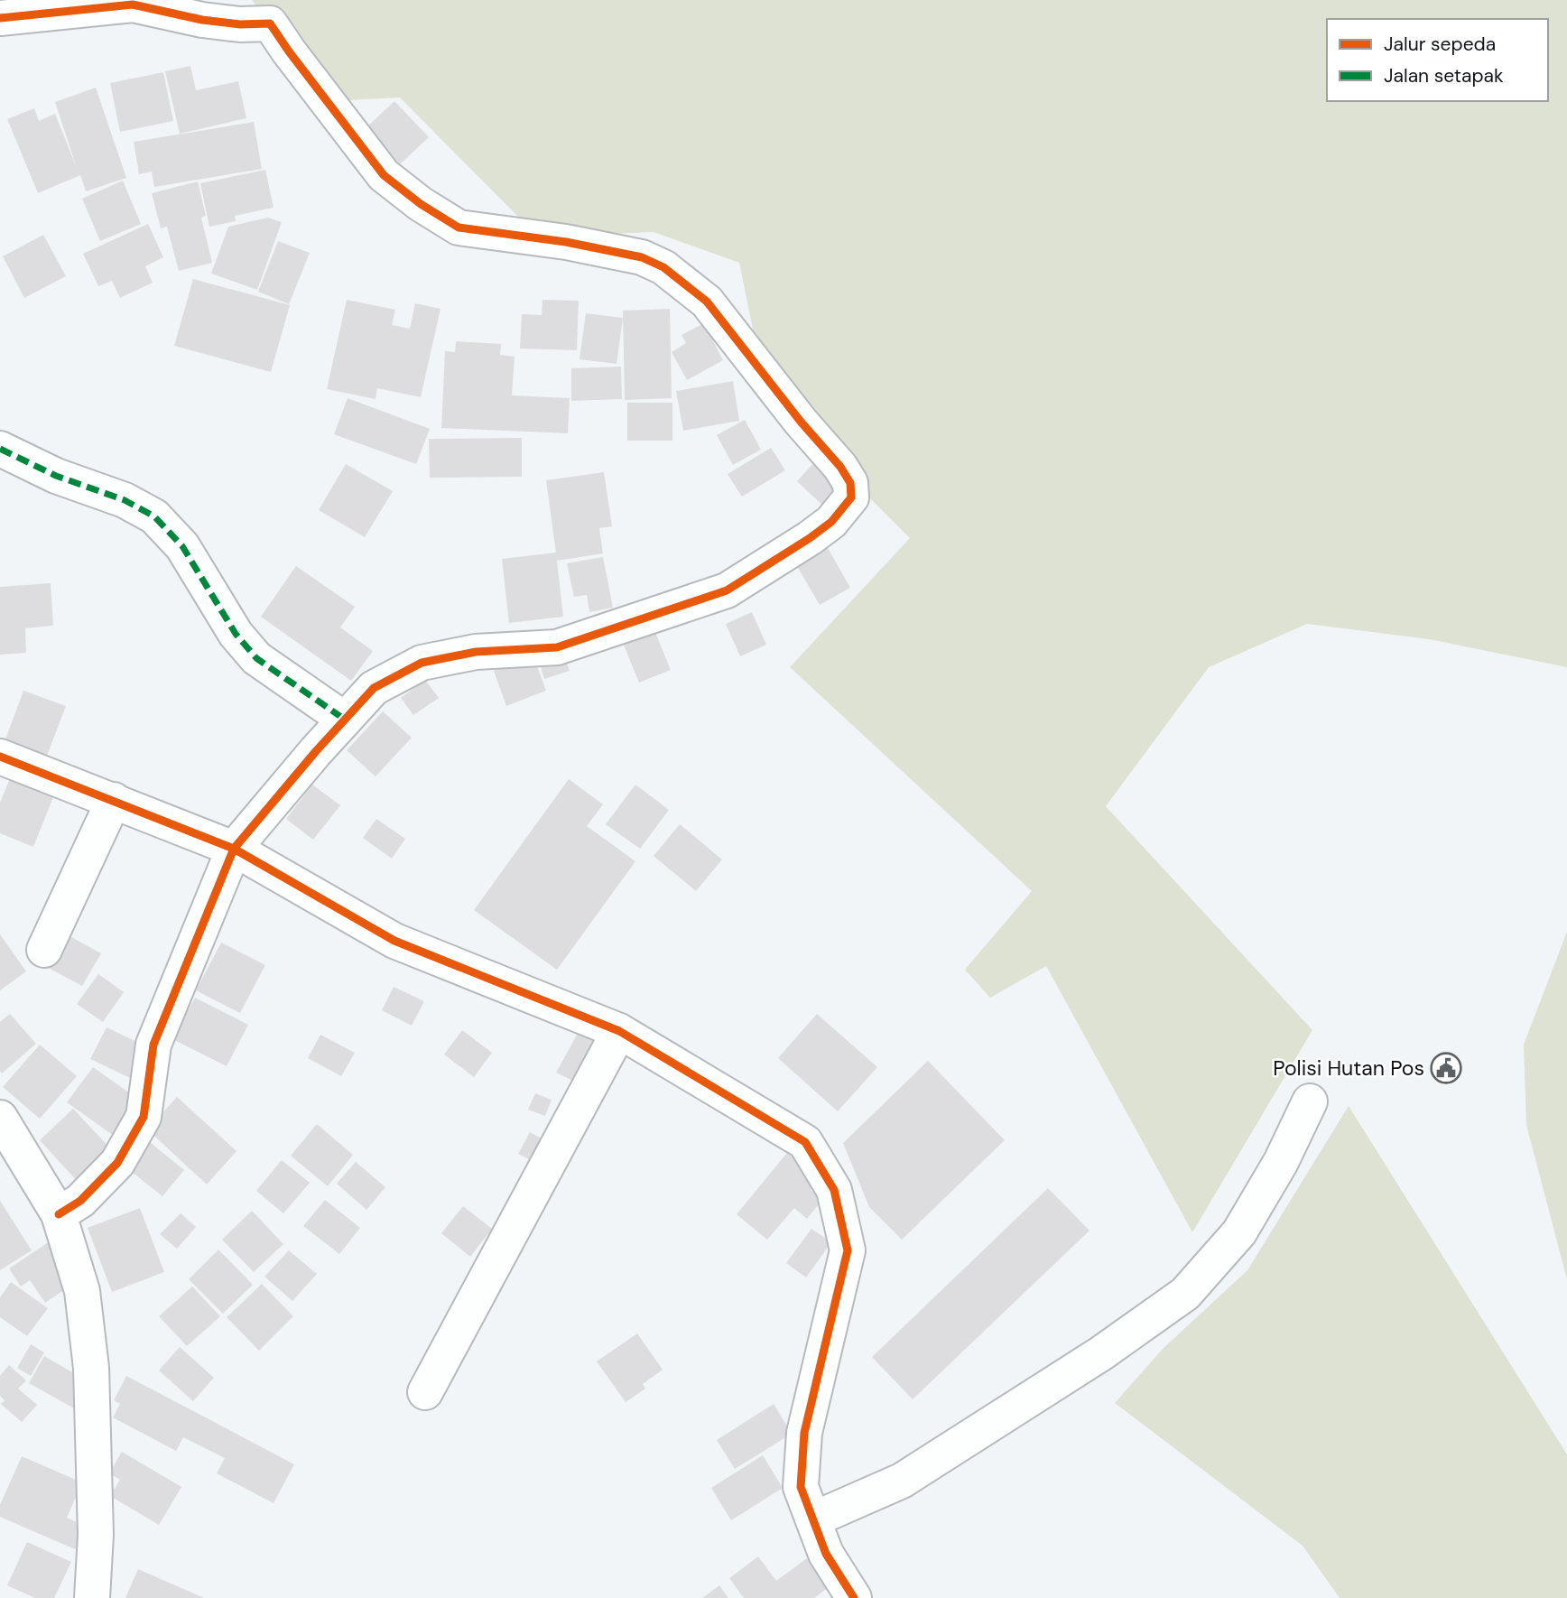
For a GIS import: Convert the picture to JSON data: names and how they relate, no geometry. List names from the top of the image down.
{
  "places": {
    "public building": ["Polisi Hutan Pos"]
  },
  "legend": ["Jalur sepeda", "Jalan setapak"]
}
